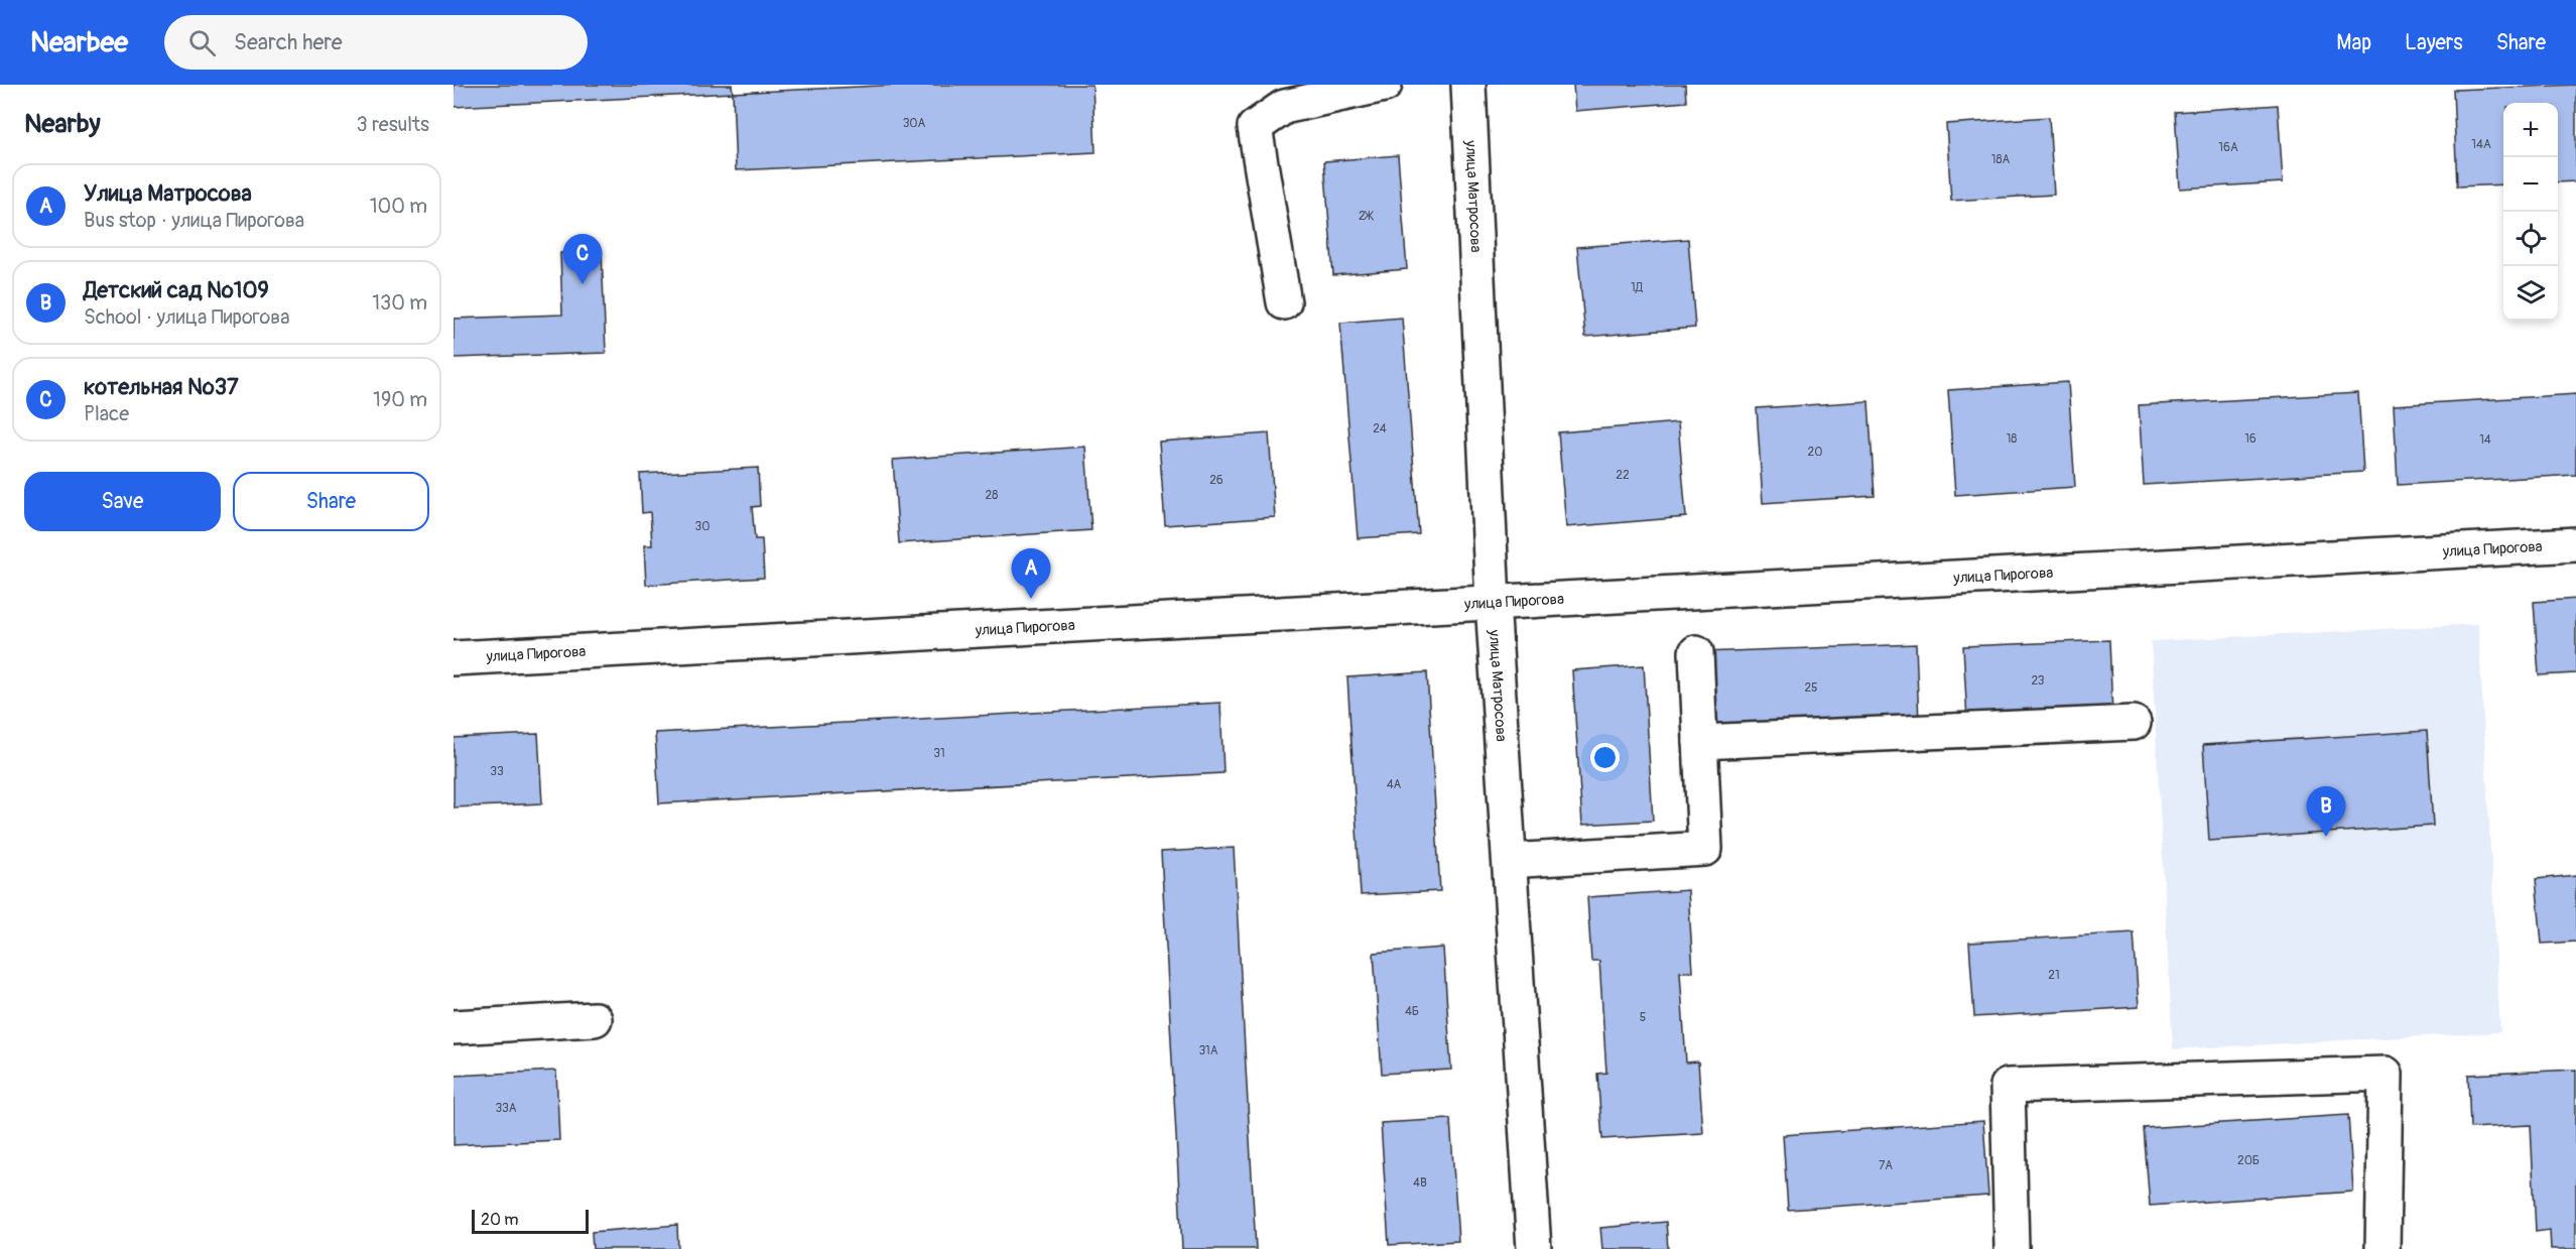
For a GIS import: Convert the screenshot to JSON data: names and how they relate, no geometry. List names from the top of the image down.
{
  "streets": {
    "street": ["улица Матросова", "улица Пирогова"]
  },
  "crossings": [
    ["улица Матросова", "улица Пирогова"]
  ],
  "house_numbers": [
    "30А",
    "14А",
    "16А",
    "18А",
    "2Ж",
    "1Д",
    "24",
    "18",
    "16",
    "14",
    "20",
    "22",
    "26",
    "28",
    "30",
    "23",
    "25",
    "31",
    "33",
    "4А",
    "21",
    "4Б",
    "5",
    "31А",
    "33А",
    "20Б",
    "7А",
    "4В"
  ],
  "scale_bar": "20 m",
  "page": {
    "header": "Nearbee",
    "search": "Search here",
    "nav": ["Map", "Layers", "Share"],
    "heading": ["Nearby", "3 results"],
    "map_buttons": ["+", "−"],
    "list": [
      {
        "mark": "A",
        "name": "Улица Матросова",
        "note": "Bus stop · улица Пирогова",
        "value": "100 m"
      },
      {
        "mark": "B",
        "name": "Детский сад №109",
        "note": "School · улица Пирогова",
        "value": "130 m"
      },
      {
        "mark": "C",
        "name": "котельная №37",
        "note": "Place",
        "value": "190 m"
      }
    ],
    "pins": ["C", "A", "B"],
    "buttons": ["Save", "Share"],
    "scale": "20 m"
  }
}
